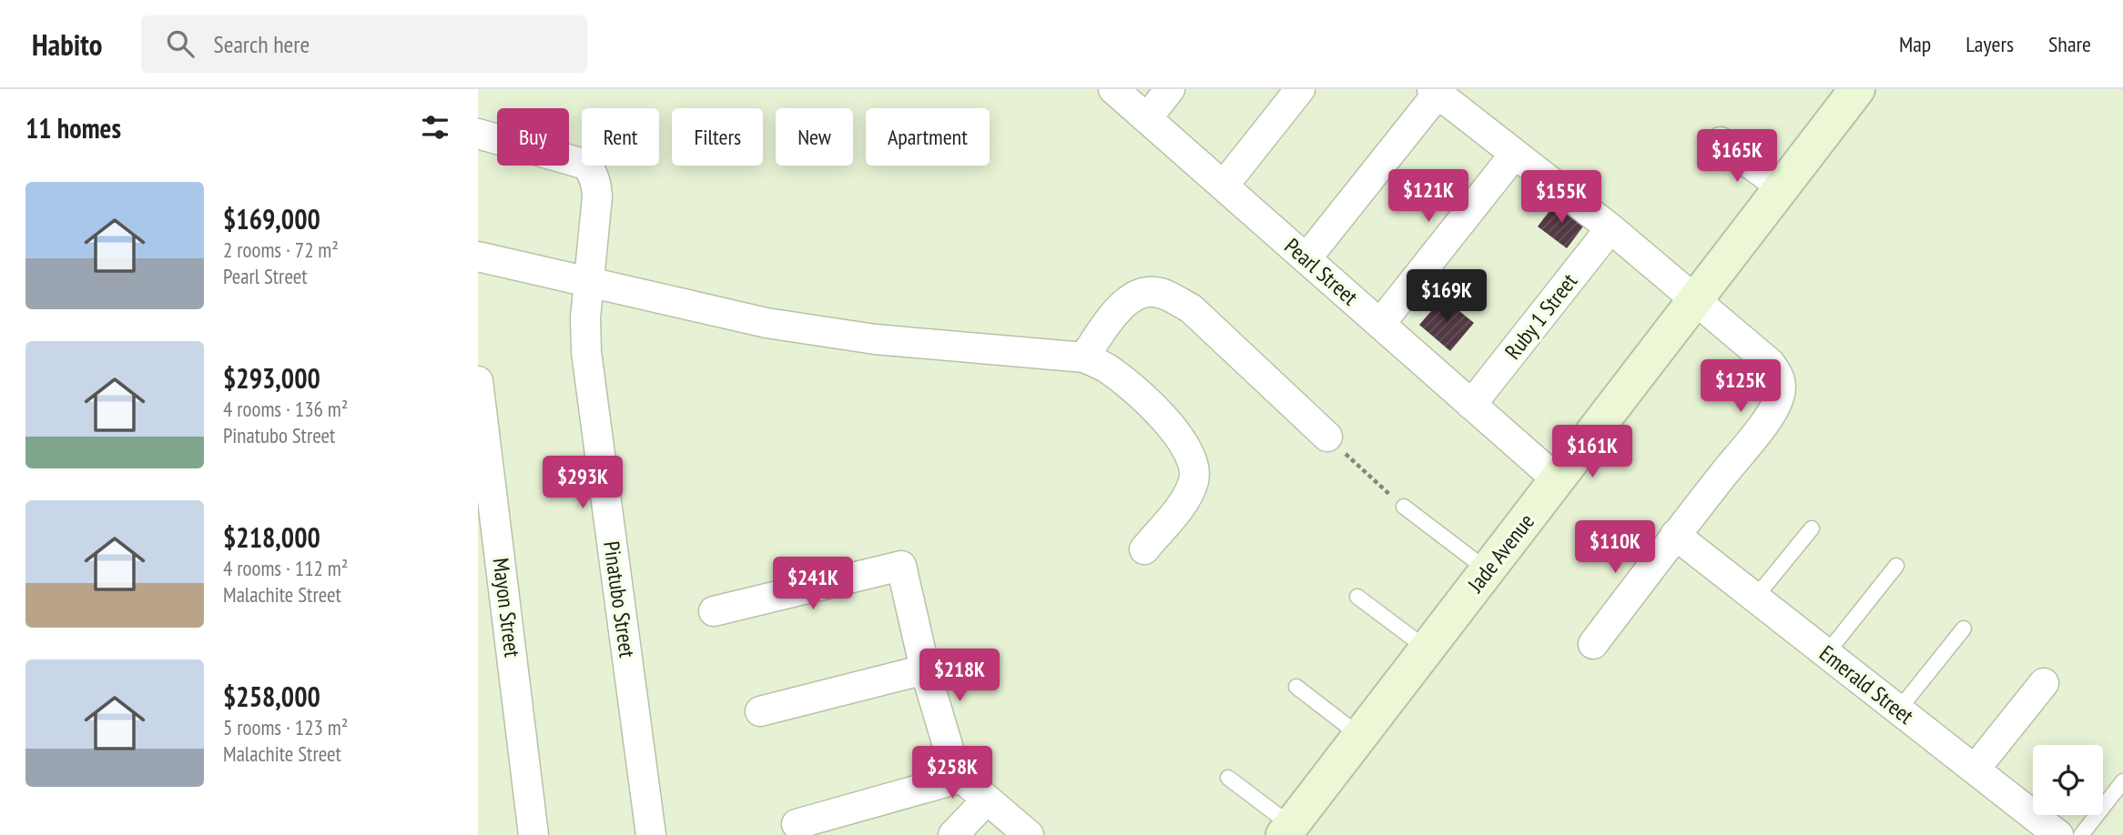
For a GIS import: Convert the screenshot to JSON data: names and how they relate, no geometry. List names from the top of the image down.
{
  "streets": {
    "street": [
      "Pearl Street",
      "Ruby 1 Street",
      "Jade Avenue",
      "Pinatubo Street",
      "Mayon Street",
      "Emerald Street"
    ]
  },
  "crossings": [
    ["Pearl Street", "Ruby 1 Street"],
    ["Pearl Street", "Jade Avenue"]
  ],
  "page": {
    "header": "Habito",
    "search": "Search here",
    "nav": ["Map", "Layers", "Share"],
    "heading": "11 homes",
    "chip": [
      "Buy",
      "Rent",
      "Filters",
      "New",
      "Apartment"
    ],
    "price": [
      "$165K",
      "$121K",
      "$155K",
      "$169K",
      "$125K",
      "$161K",
      "$293K",
      "$110K",
      "$241K",
      "$218K",
      "$258K"
    ],
    "list": [
      {
        "name": "$169,000",
        "note": "2 rooms · 72 m² · Pearl Street"
      },
      {
        "name": "$293,000",
        "note": "4 rooms · 136 m² · Pinatubo Street"
      },
      {
        "name": "$218,000",
        "note": "4 rooms · 112 m² · Malachite Street"
      },
      {
        "name": "$258,000",
        "note": "5 rooms · 123 m² · Malachite Street"
      }
    ]
  }
}
